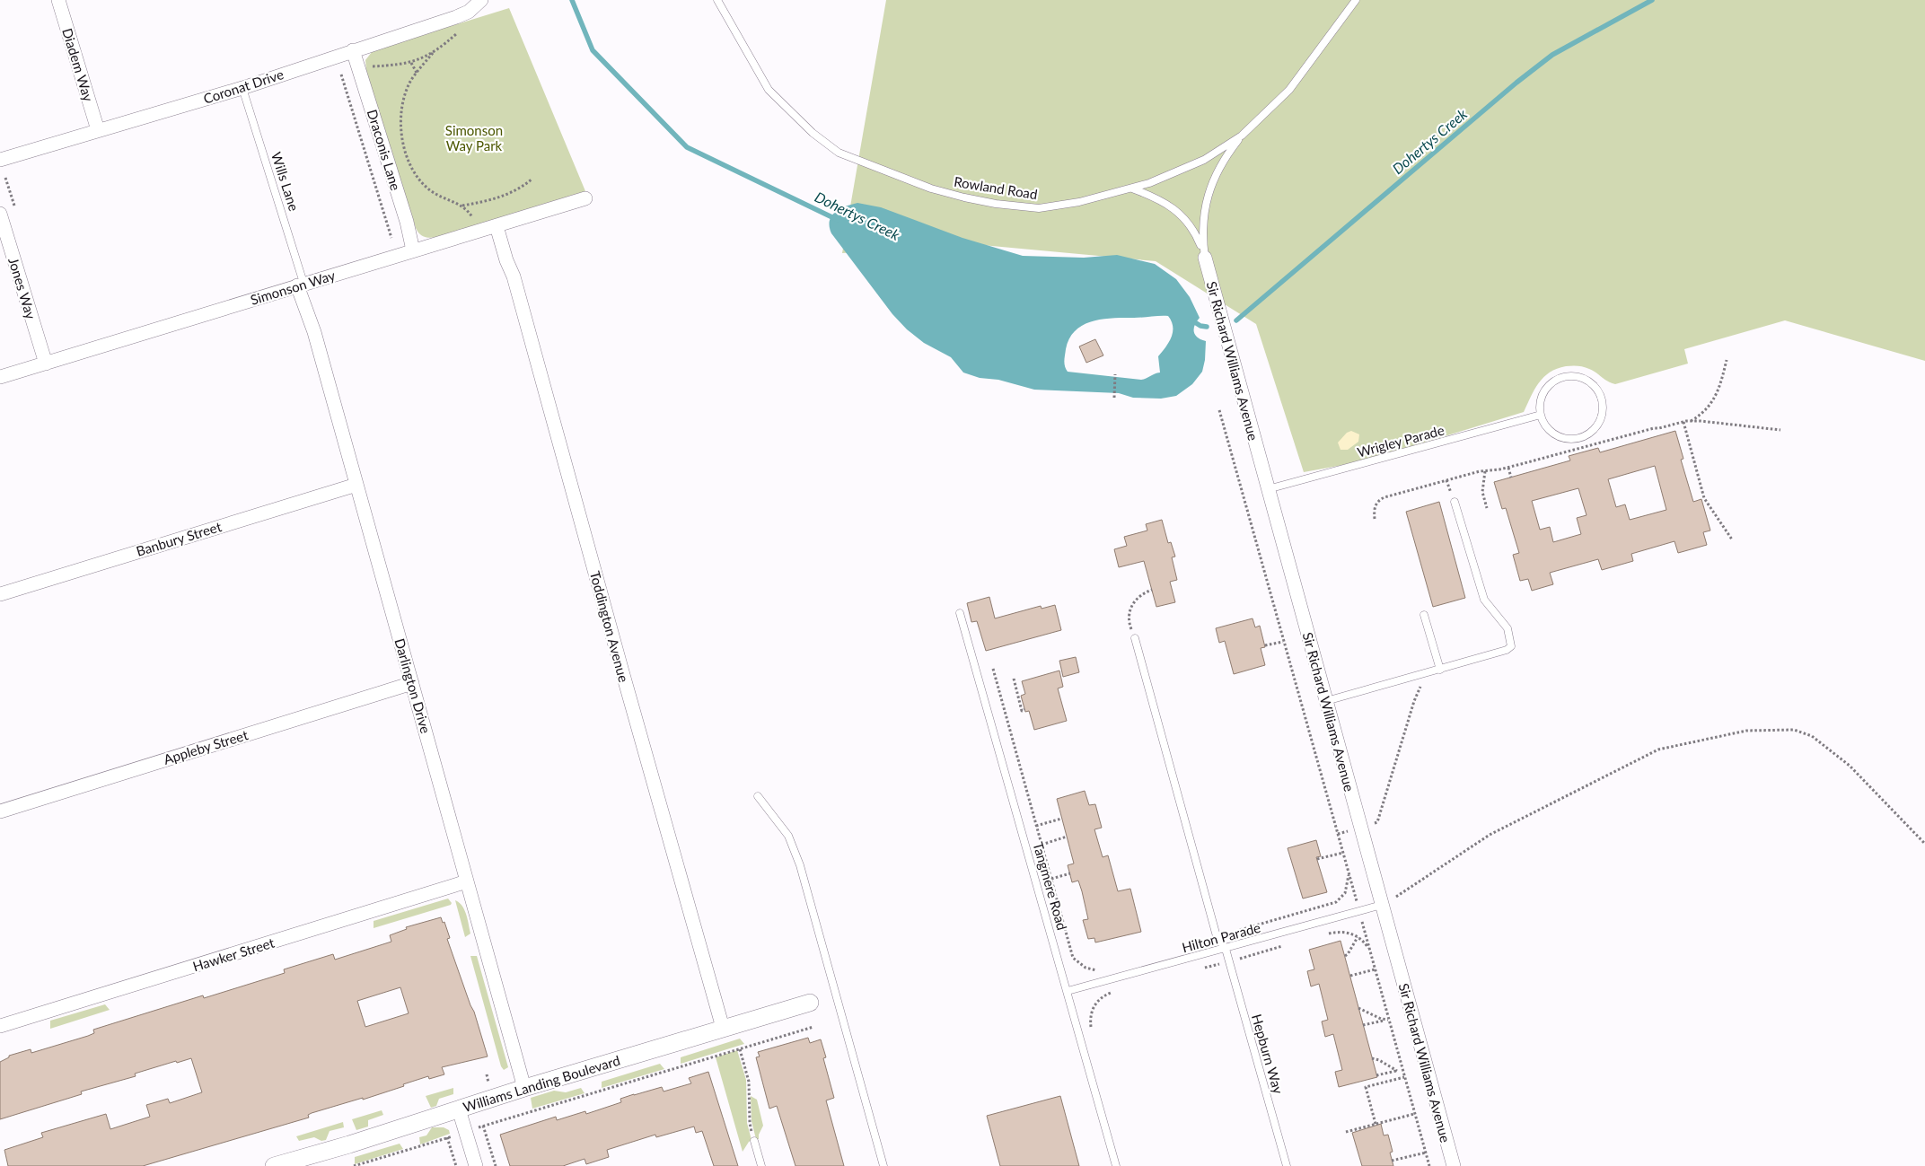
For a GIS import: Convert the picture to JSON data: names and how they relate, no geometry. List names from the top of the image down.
{
  "streets": {
    "street": [
      "Diadem Way",
      "Coronat Drive",
      "Draconis Lane",
      "Simonson Way",
      "Jones Way",
      "Sir Richard Williams Avenue",
      "Banbury Street",
      "Toddington Avenue",
      "Darlington Drive",
      "Appleby Street",
      "Hawker Street",
      "Williams Landing Boulevard"
    ],
    "lane": [
      "Wills Lane",
      "Rowland Road",
      "Wrigley Parade",
      "Tangmere Road",
      "Hilton Parade",
      "Hepburn Way"
    ]
  },
  "crossings": [
    ["Diadem Way", "Coronat Drive"],
    ["Coronat Drive", "Draconis Lane"],
    ["Coronat Drive", "Wills Lane"],
    ["Draconis Lane", "Simonson Way"],
    ["Wills Lane", "Simonson Way"],
    ["Wills Lane", "Darlington Drive"],
    ["Simonson Way", "Jones Way"],
    ["Simonson Way", "Toddington Avenue"],
    ["Simonson Way", "Darlington Drive"],
    ["Sir Richard Williams Avenue", "Wrigley Parade"],
    ["Sir Richard Williams Avenue", "Hilton Parade"],
    ["Banbury Street", "Darlington Drive"],
    ["Toddington Avenue", "Williams Landing Boulevard"],
    ["Darlington Drive", "Appleby Street"],
    ["Darlington Drive", "Hawker Street"],
    ["Darlington Drive", "Williams Landing Boulevard"],
    ["Tangmere Road", "Hilton Parade"],
    ["Hilton Parade", "Hepburn Way"]
  ],
  "water": ["Dohertys Creek"],
  "parks": ["Simonson Way Park"]
}
